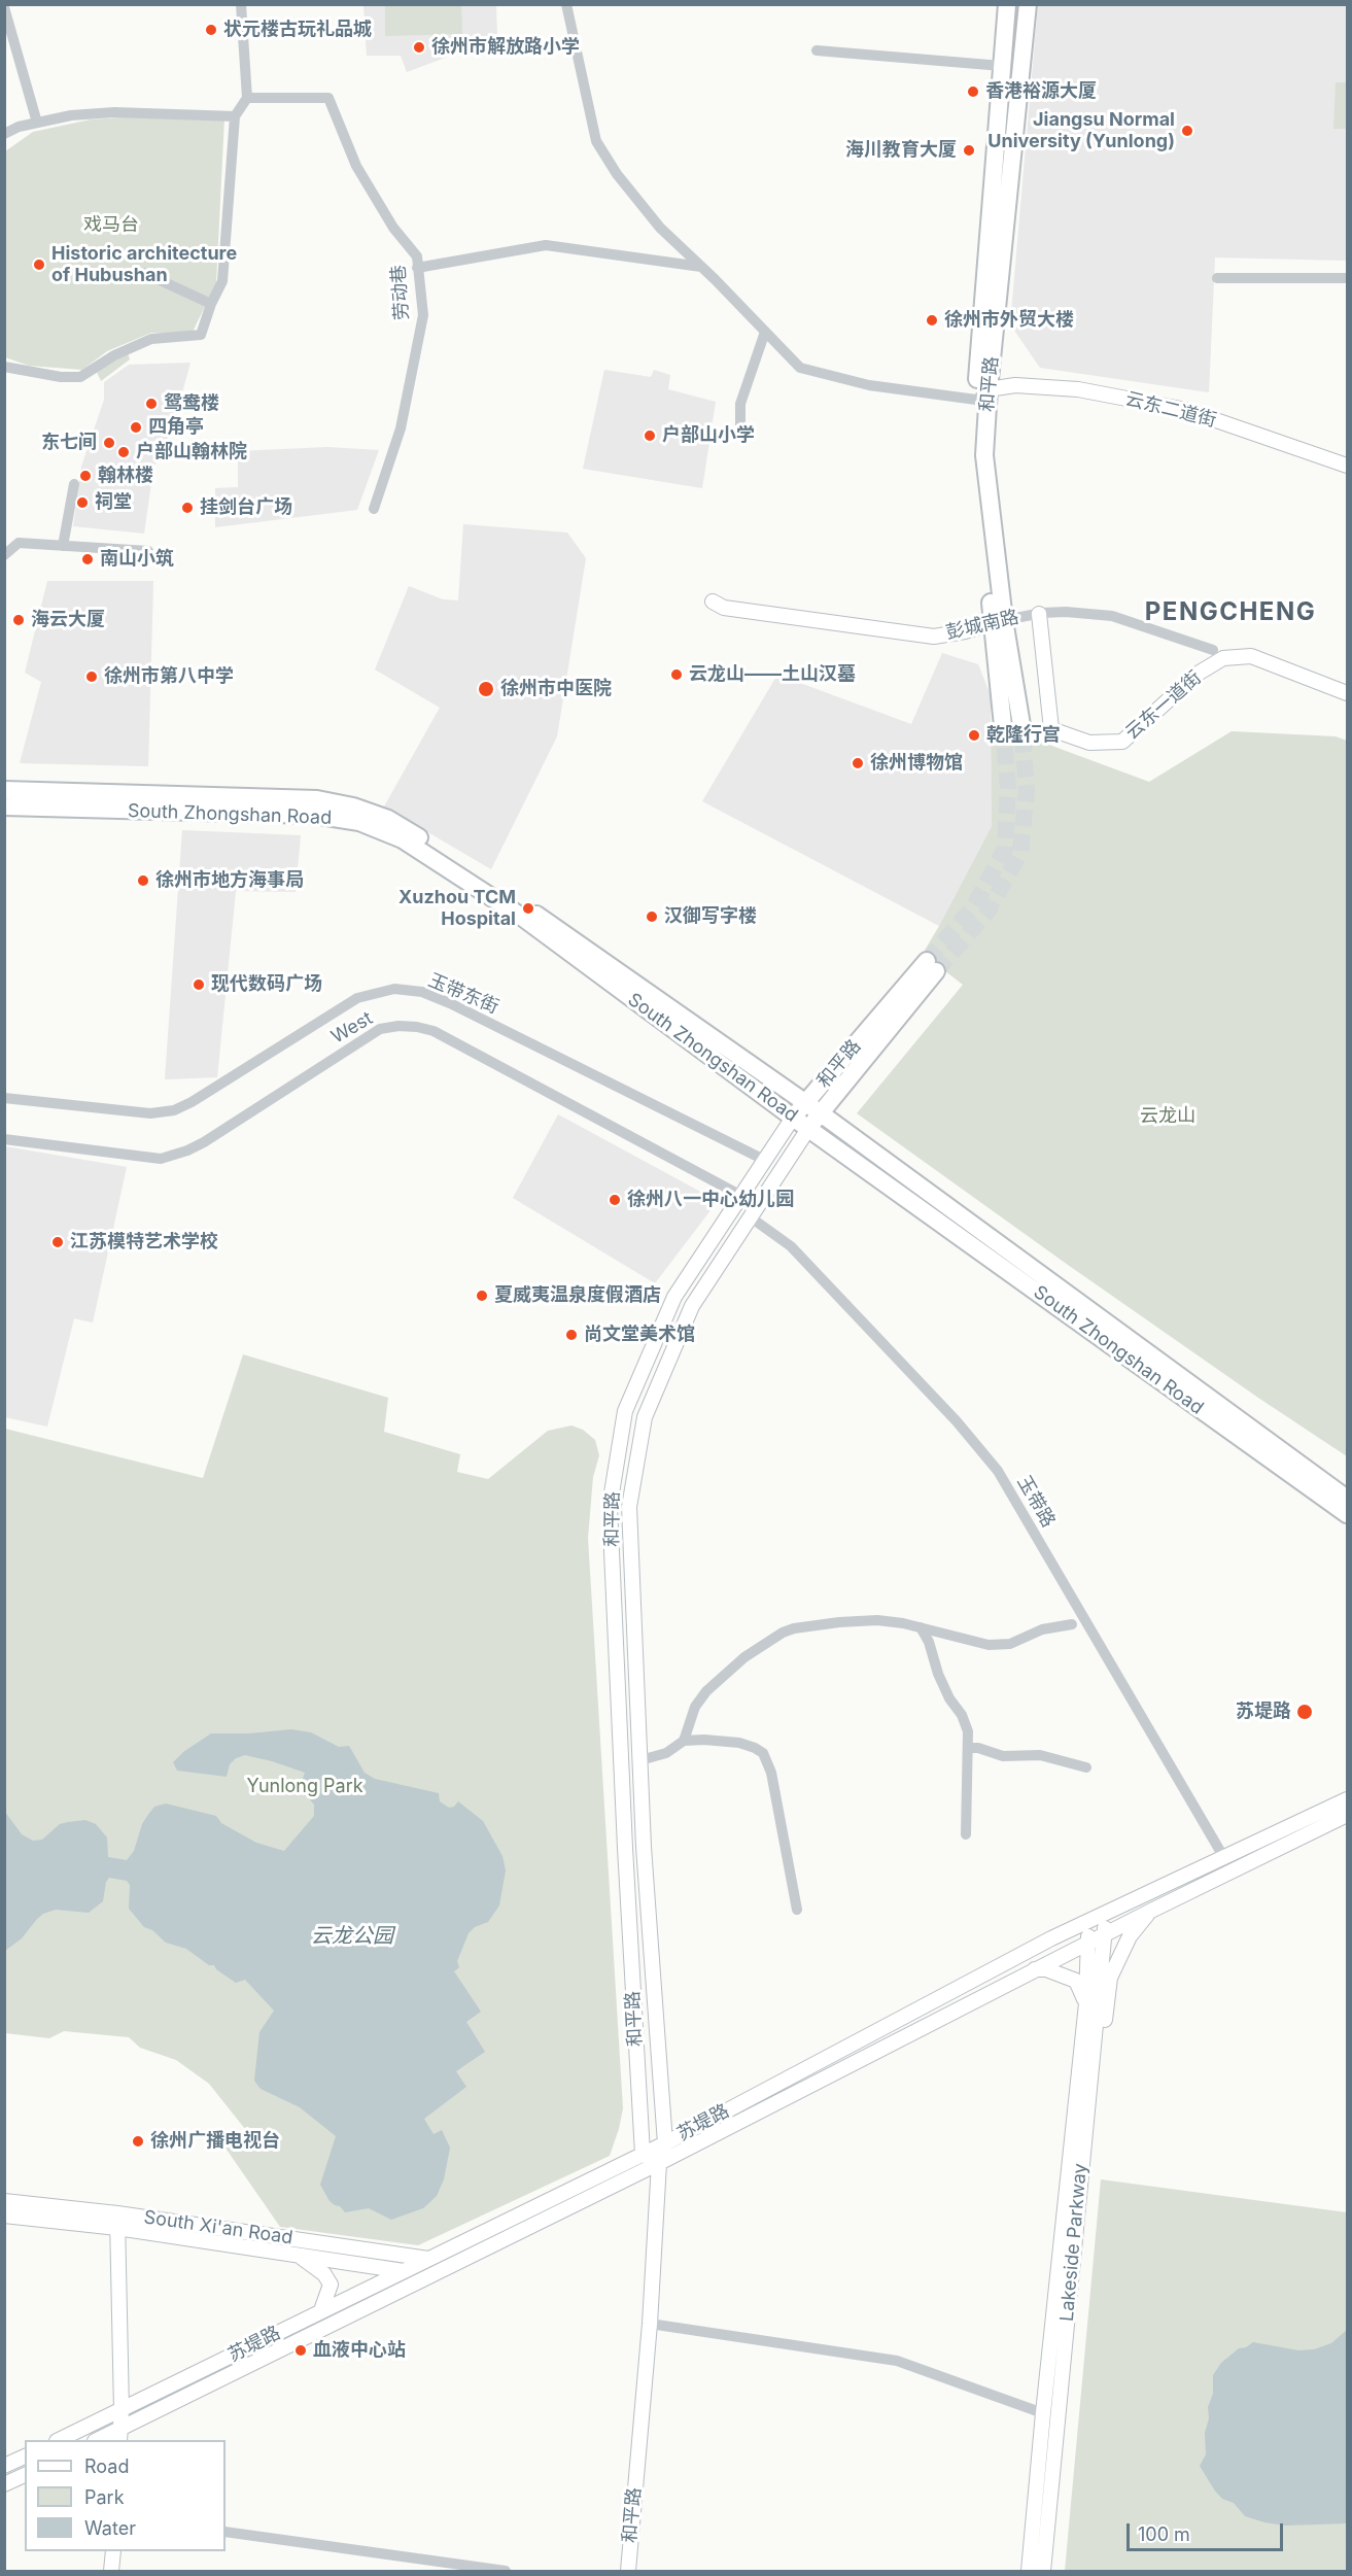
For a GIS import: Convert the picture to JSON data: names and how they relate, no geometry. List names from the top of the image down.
{
  "streets": {
    "main road": [
      "和平路",
      "云东二道街",
      "彭城南路",
      "云东一道街",
      "South Zhongshan Road",
      "苏堤路",
      "South Xi'an Road",
      "Lakeside Parkway"
    ],
    "street": [
      "劳动巷",
      "玉带东街",
      "West",
      "玉带路"
    ]
  },
  "crossings": [
    ["和平路", "云东二道街"],
    ["和平路", "彭城南路"],
    ["和平路", "South Zhongshan Road"],
    ["和平路", "玉带东街"],
    ["和平路", "West"],
    ["和平路", "玉带路"],
    ["和平路", "苏堤路"],
    ["彭城南路", "云东一道街"],
    ["玉带路", "苏堤路"],
    ["苏堤路", "South Xi'an Road"],
    ["苏堤路", "Lakeside Parkway"]
  ],
  "districts": ["PENGCHENG"],
  "water": ["云龙公园"],
  "parks": ["戏马台", "云龙山", "Yunlong Park"],
  "places": [
    "状元楼古玩礼品城",
    "徐州市解放路小学",
    "香港裕源大厦",
    "Jiangsu Normal University (Yunlong)",
    "海川教育大厦",
    "Historic architecture of Hubushan",
    "徐州市外贸大楼",
    "鸳鸯楼",
    "四角亭",
    "户部山小学",
    "东七间",
    "户部山翰林院",
    "翰林楼",
    "祠堂",
    "挂剑台广场",
    "南山小筑",
    "海云大厦",
    "云龙山——土山汉墓",
    "徐州市第八中学",
    "徐州市中医院",
    "乾隆行宫",
    "徐州博物馆",
    "徐州市地方海事局",
    "Xuzhou TCM Hospital",
    "汉御写字楼",
    "现代数码广场",
    "徐州八一中心幼儿园",
    "江苏模特艺术学校",
    "夏威夷温泉度假酒店",
    "尚文堂美术馆",
    "苏堤路",
    "徐州广播电视台",
    "血液中心站"
  ],
  "legend": ["Road", "Park", "Water"],
  "scale_bar": "100 m"
}
